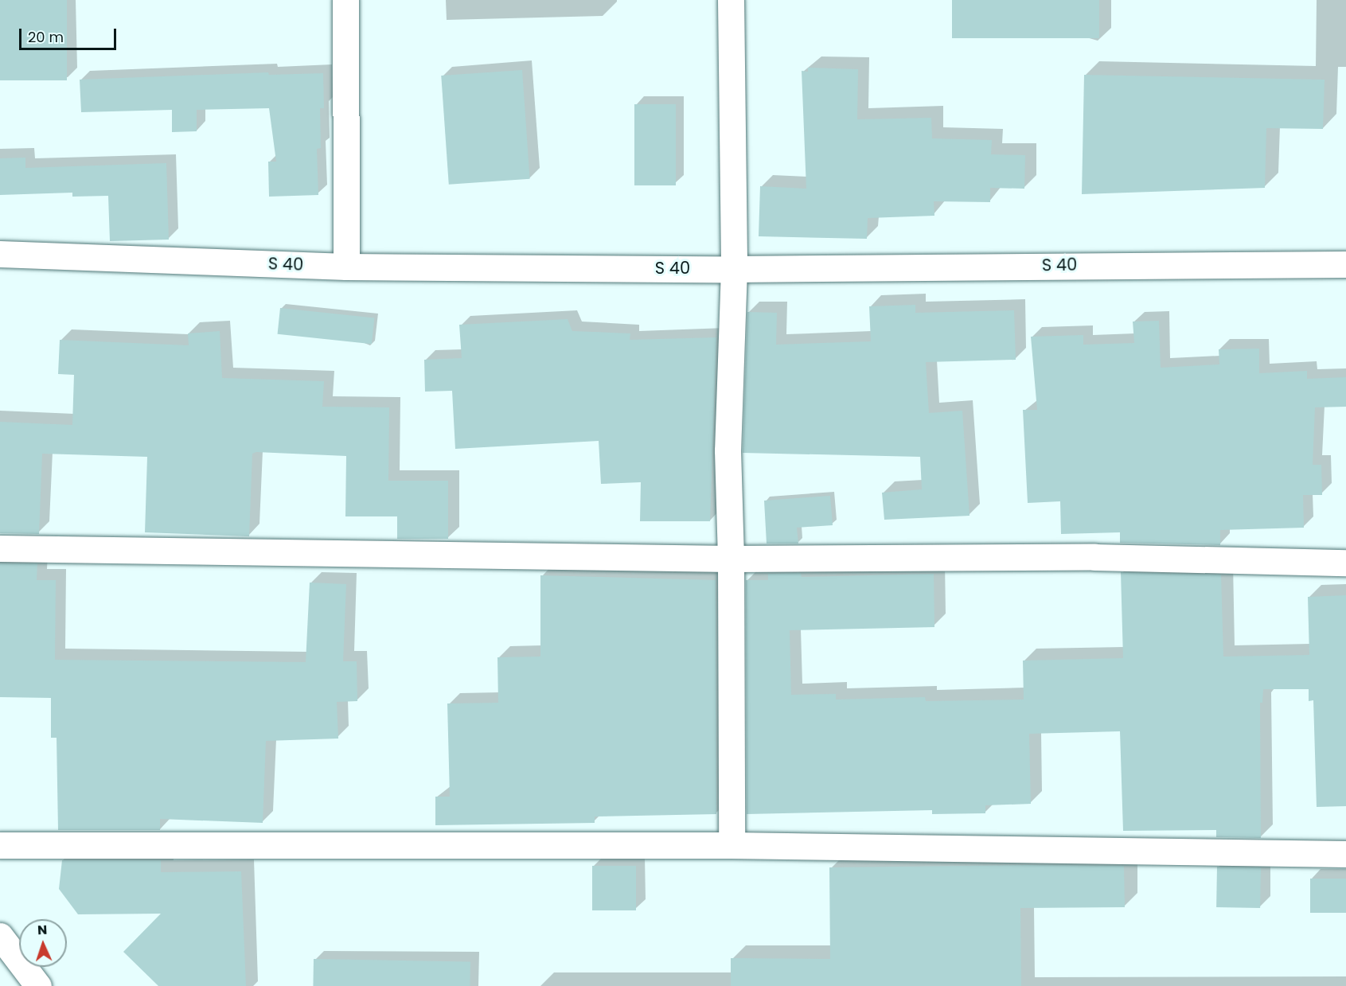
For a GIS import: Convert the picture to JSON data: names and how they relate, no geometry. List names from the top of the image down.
{
  "streets": {
    "street": ["S 40"]
  },
  "scale_bar": "20 m",
  "north": "top"
}
